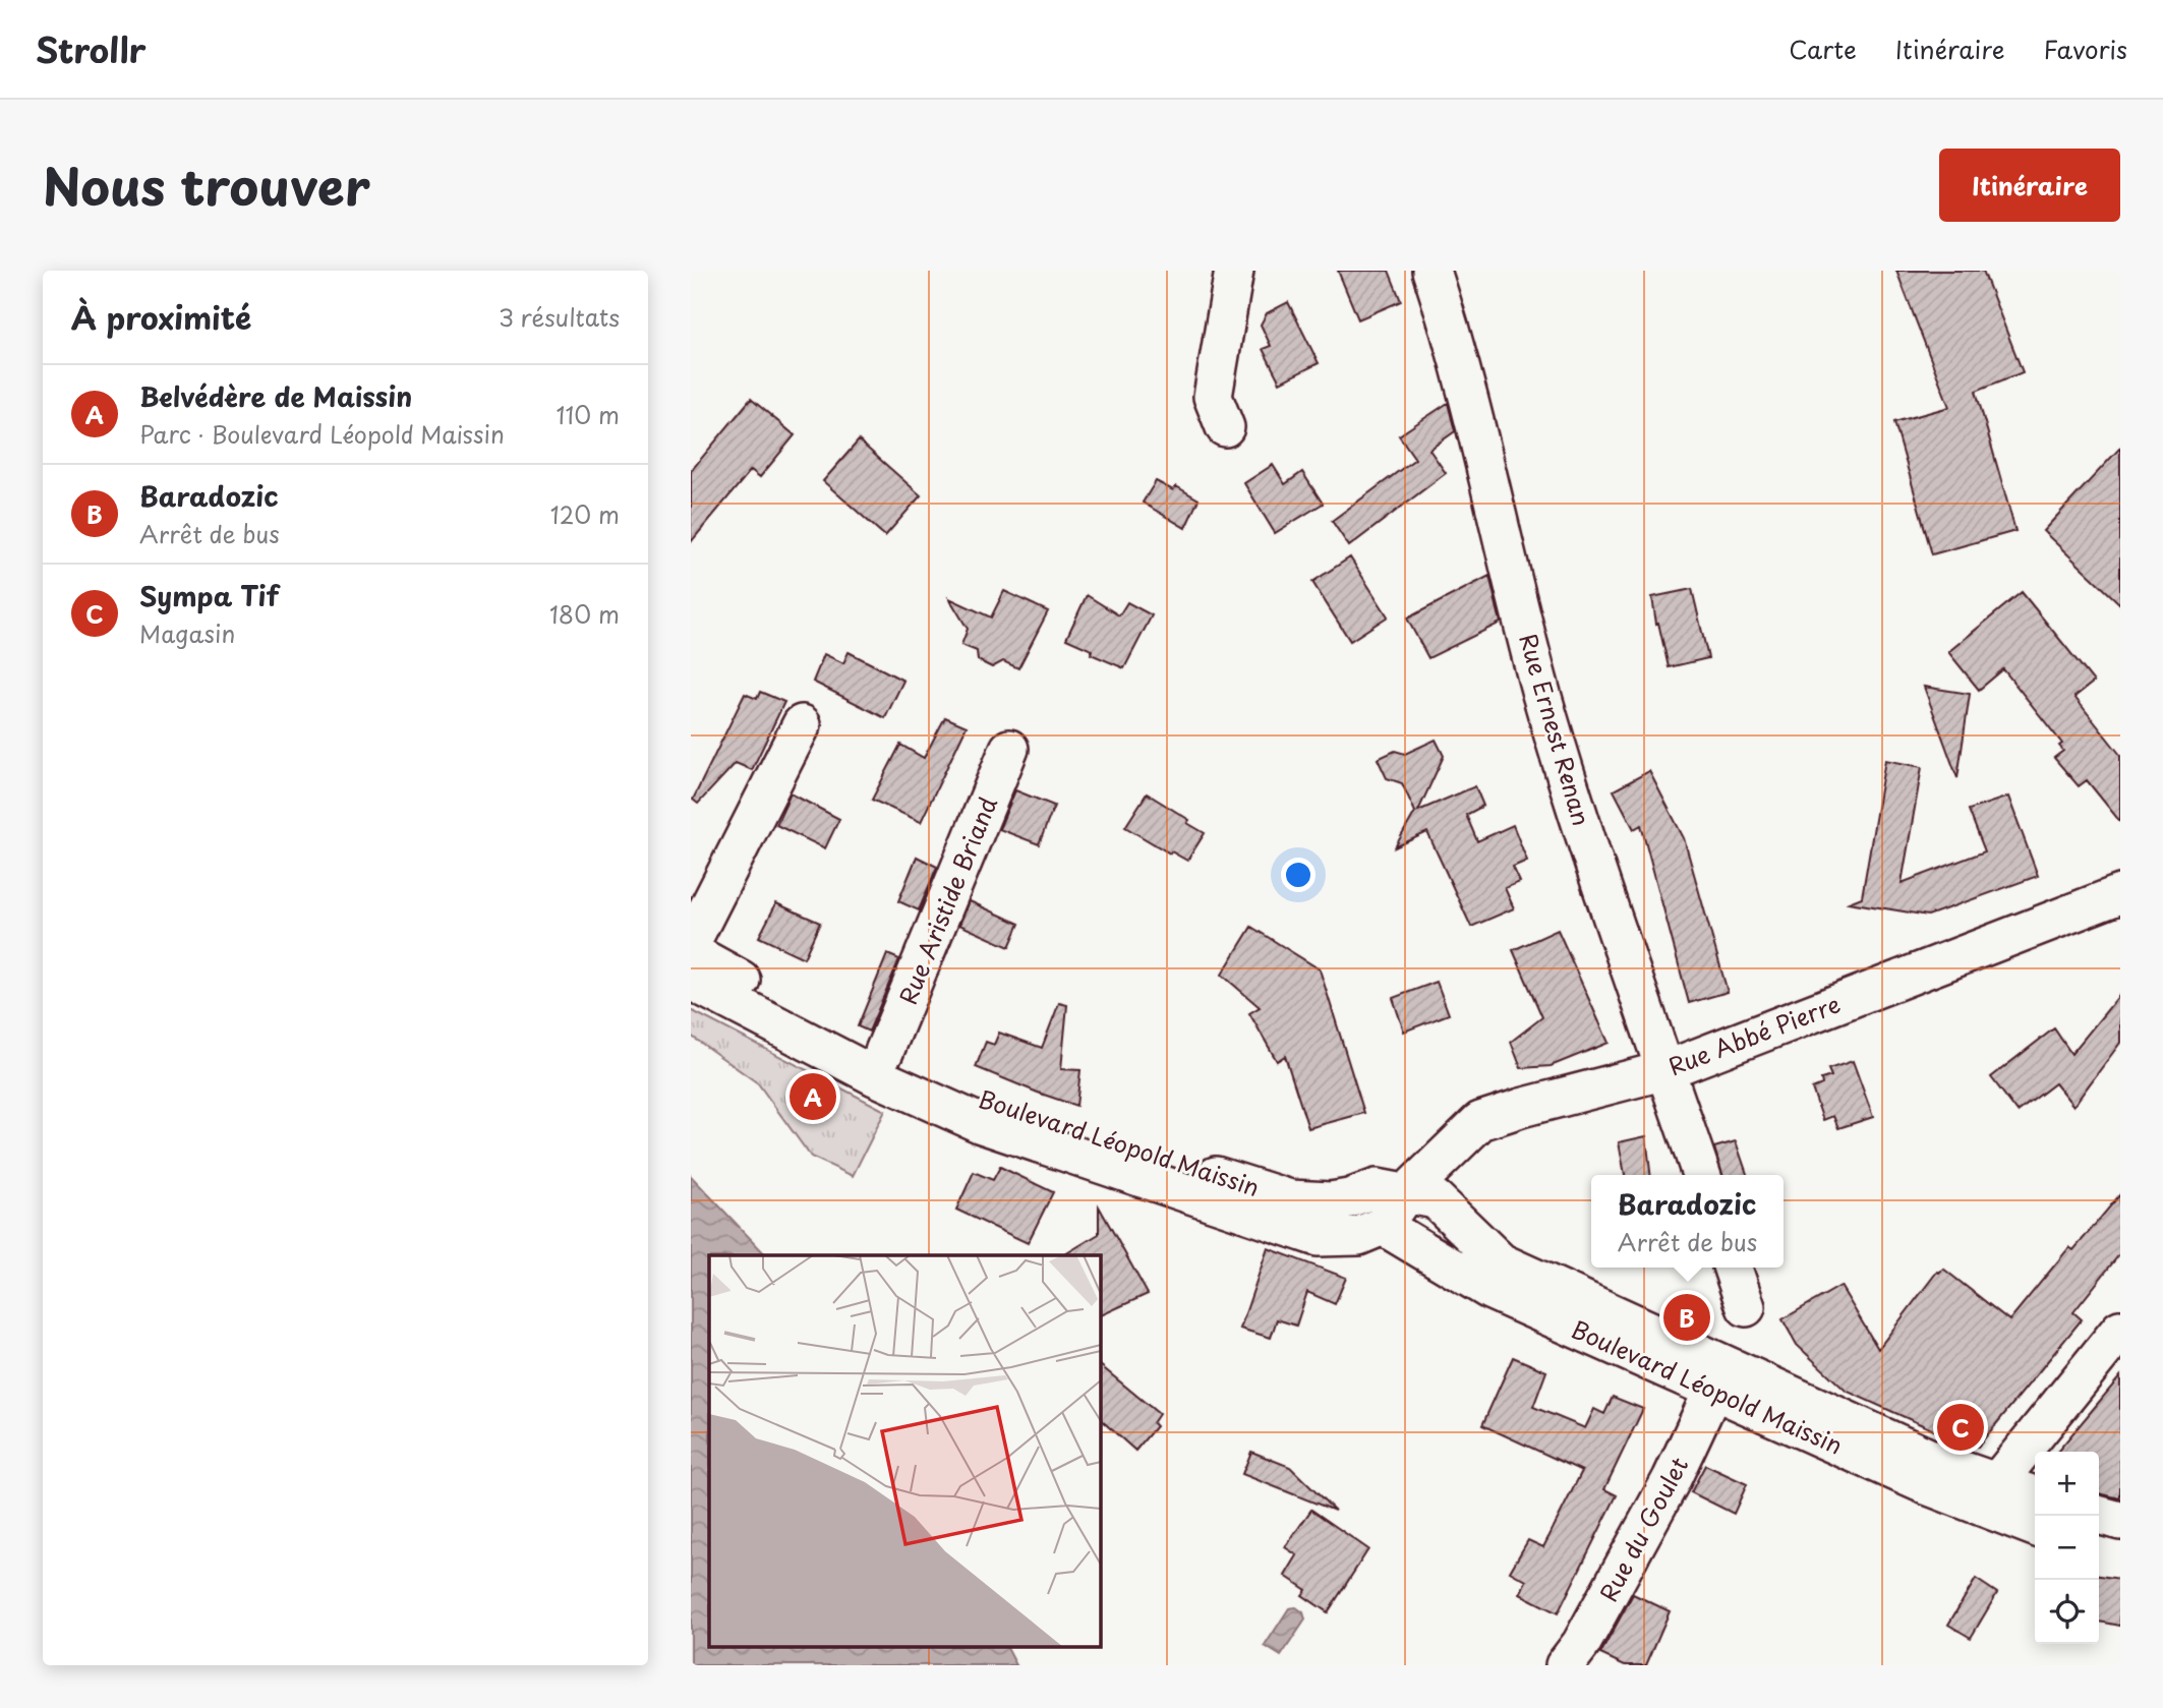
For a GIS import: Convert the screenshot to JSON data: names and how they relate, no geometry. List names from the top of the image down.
{
  "streets": {
    "street": [
      "Rue Ernest Renan",
      "Rue Aristide Briand",
      "Rue Abbé Pierre",
      "Boulevard Léopold Maissin",
      "Rue du Goulet"
    ]
  },
  "crossings": [
    ["Rue Ernest Renan", "Rue Abbé Pierre"],
    ["Rue Aristide Briand", "Boulevard Léopold Maissin"],
    ["Rue Abbé Pierre", "Boulevard Léopold Maissin"],
    ["Boulevard Léopold Maissin", "Rue du Goulet"]
  ],
  "page": {
    "header": "Strollr",
    "nav": ["Carte", "Itinéraire", "Favoris"],
    "title": "Nous trouver",
    "buttons": "Itinéraire",
    "heading": ["À proximité", "3 résultats"],
    "list": [
      {
        "mark": "A",
        "name": "Belvédère de Maissin",
        "note": "Parc · Boulevard Léopold Maissin",
        "value": "110 m"
      },
      {
        "mark": "B",
        "name": "Baradozic",
        "note": "Arrêt de bus",
        "value": "120 m"
      },
      {
        "mark": "C",
        "name": "Sympa Tif",
        "note": "Magasin",
        "value": "180 m"
      }
    ],
    "pins": ["A", "B", "C"],
    "popup": ["Baradozic", "Arrêt de bus"],
    "map_buttons": ["+", "−"]
  }
}
